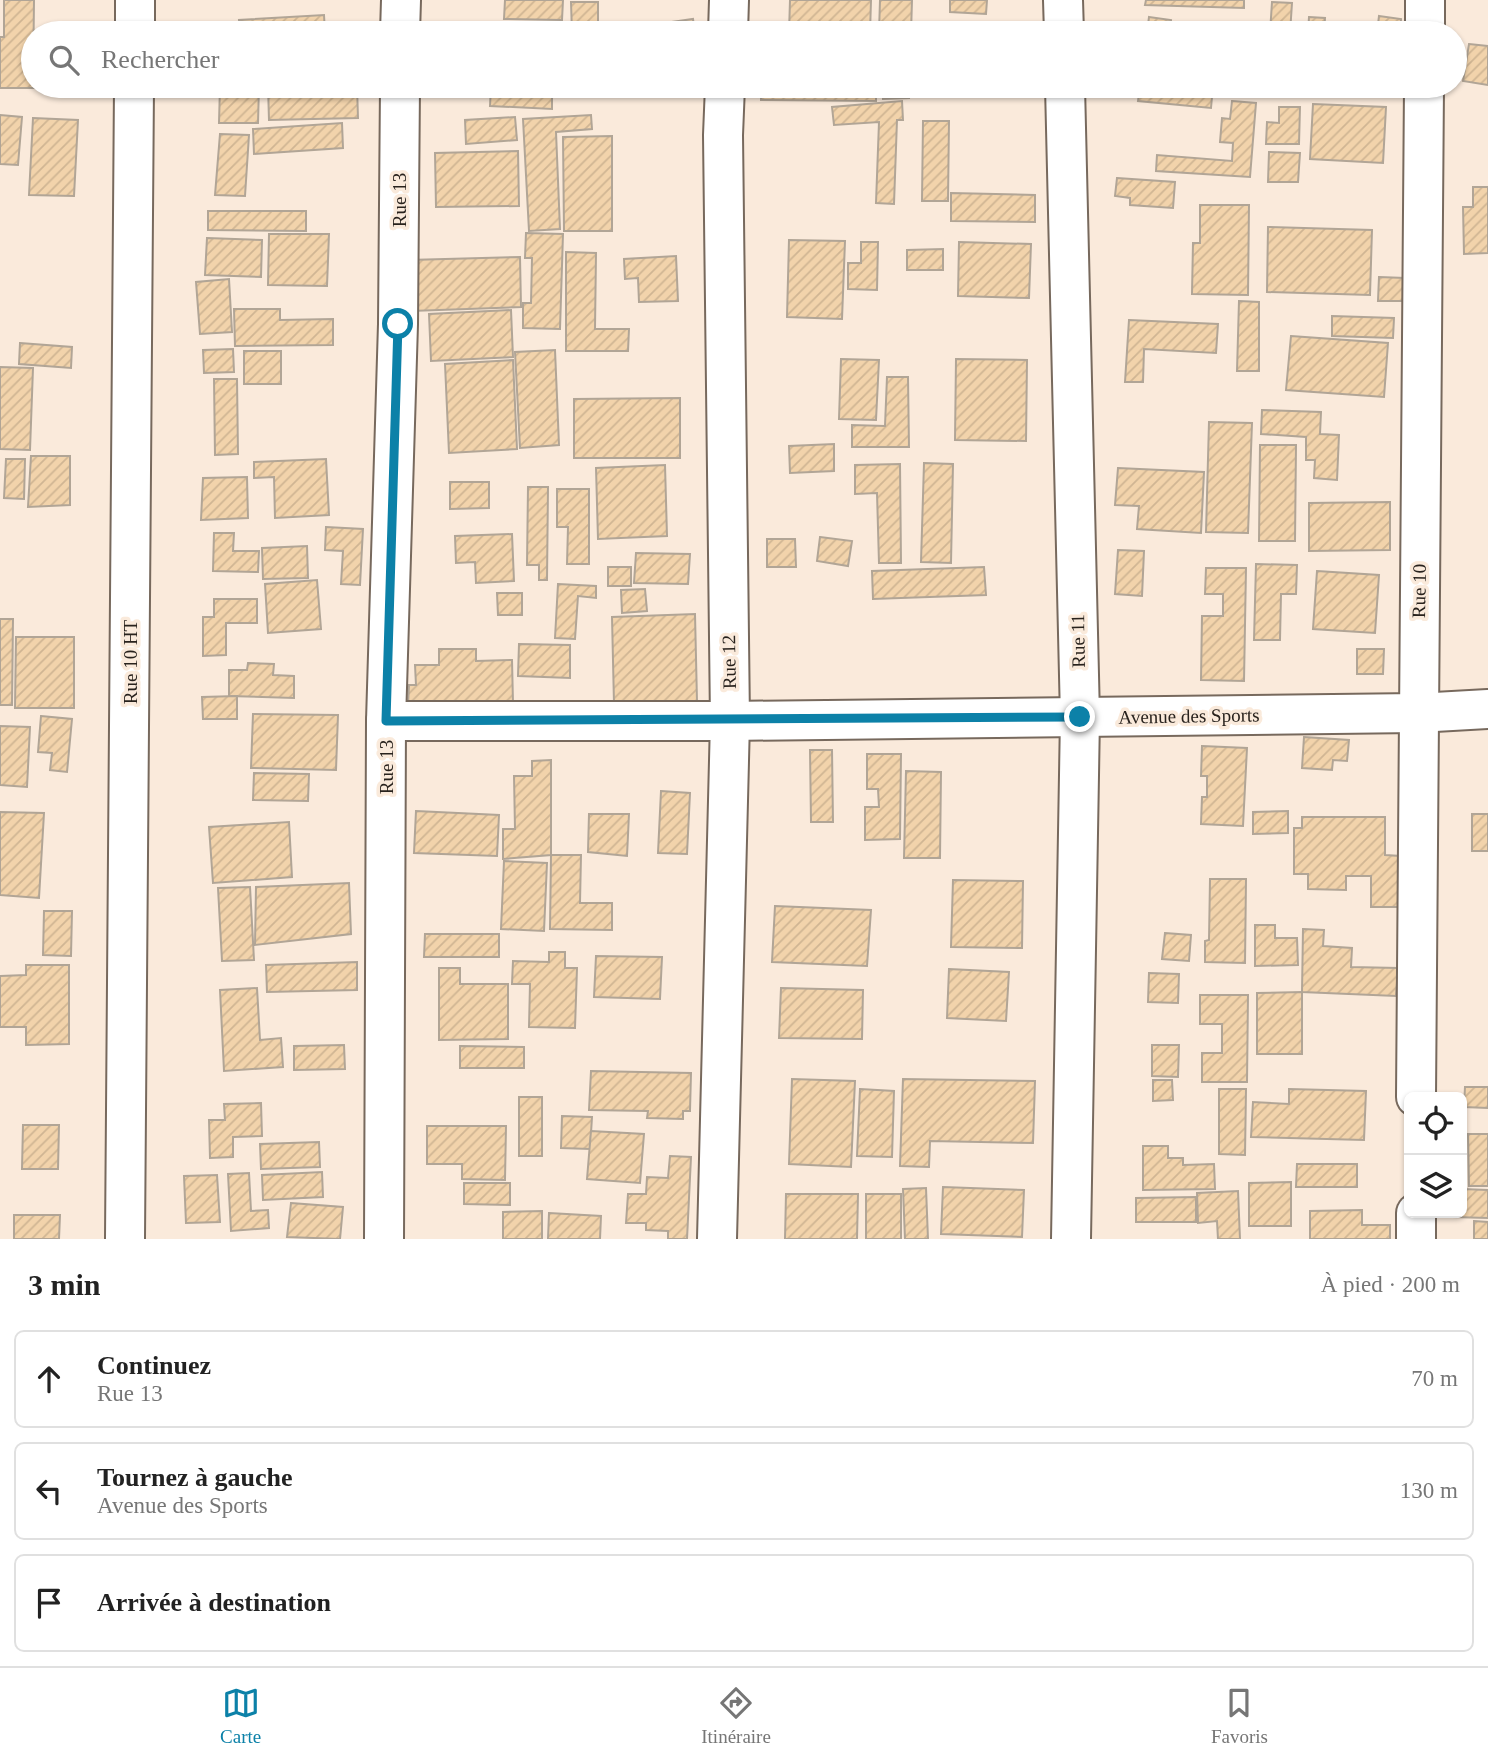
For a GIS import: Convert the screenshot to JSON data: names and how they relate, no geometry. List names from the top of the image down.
{
  "streets": {
    "street": [
      "Rue 13",
      "Rue 10",
      "Rue 11",
      "Rue 10 HT",
      "Rue 12",
      "Avenue des Sports"
    ]
  },
  "crossings": [
    ["Rue 13", "Avenue des Sports"],
    ["Rue 10", "Avenue des Sports"],
    ["Rue 11", "Avenue des Sports"],
    ["Rue 12", "Avenue des Sports"]
  ],
  "page": {
    "search": "Rechercher",
    "heading": ["3 min", "À pied · 200 m"],
    "list": [
      ["Continuez", "Rue 13", "70 m"],
      ["Tournez à gauche", "Avenue des Sports", "130 m"],
      "Arrivée à destination"
    ],
    "nav": ["Carte", "Itinéraire", "Favoris"]
  }
}
